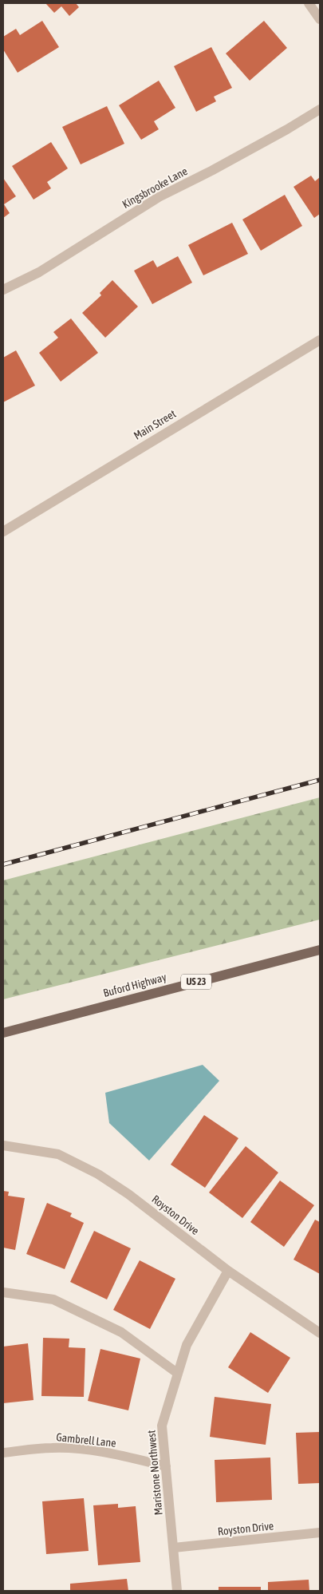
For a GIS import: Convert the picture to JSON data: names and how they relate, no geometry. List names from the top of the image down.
{
  "streets": {
    "main road": ["US 23", "Buford Highway"],
    "street": [
      "Kingsbrooke Lane",
      "Main Street",
      "Royston Drive",
      "Gambrell Lane",
      "Maristone Northwest"
    ]
  },
  "crossings": [
    ["Royston Drive", "Maristone Northwest"],
    ["Gambrell Lane", "Maristone Northwest"]
  ]
}
